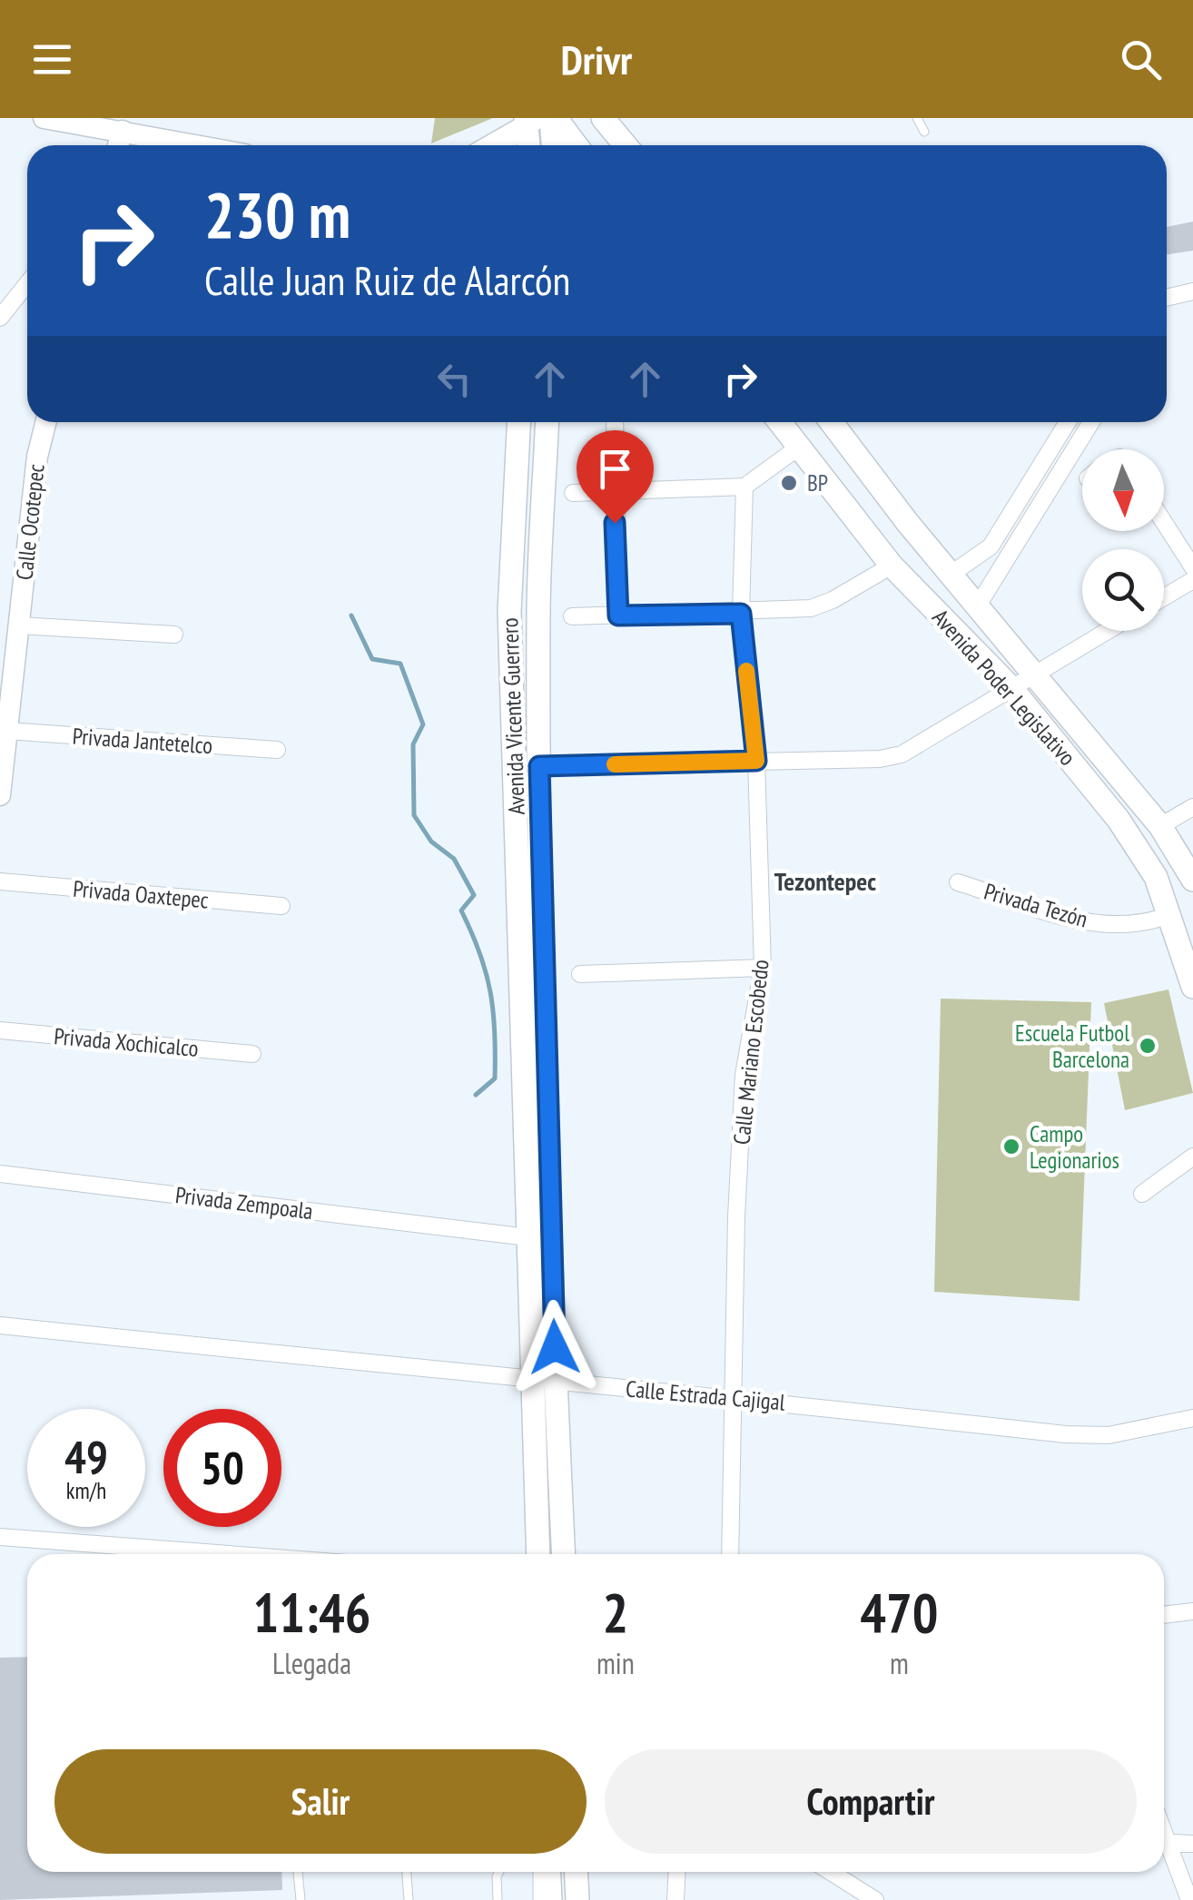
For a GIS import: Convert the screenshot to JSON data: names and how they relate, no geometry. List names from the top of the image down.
{
  "streets": {
    "main road": ["Avenida Poder Legislativo", "Avenida Vicente Guerrero"],
    "street": [
      "Calle Ocotepec",
      "Privada Jantetelco",
      "Privada Oaxtepec",
      "Privada Tezón",
      "Privada Xochicalco",
      "Calle Mariano Escobedo",
      "Privada Zempoala",
      "Calle Estrada Cajigal"
    ]
  },
  "crossings": [
    ["Calle Ocotepec", "Privada Jantetelco"],
    ["Avenida Poder Legislativo", "Privada Tezón"],
    ["Avenida Vicente Guerrero", "Privada Zempoala"],
    ["Avenida Vicente Guerrero", "Calle Estrada Cajigal"],
    ["Calle Mariano Escobedo", "Calle Estrada Cajigal"]
  ],
  "districts": ["Tezontepec"],
  "places": ["BP", "Escuela Futbol Barcelona", "Campo Legionarios"],
  "north": "bottom",
  "page": {
    "header": "Drivr",
    "turn": ["230 m", "Calle Juan Ruiz de Alarcón"],
    "speed": "49 km/h",
    "limit": "50",
    "eta": [
      "11:46",
      "Llegada",
      "2",
      "min",
      "470",
      "m"
    ],
    "buttons": ["Salir", "Compartir"]
  }
}
